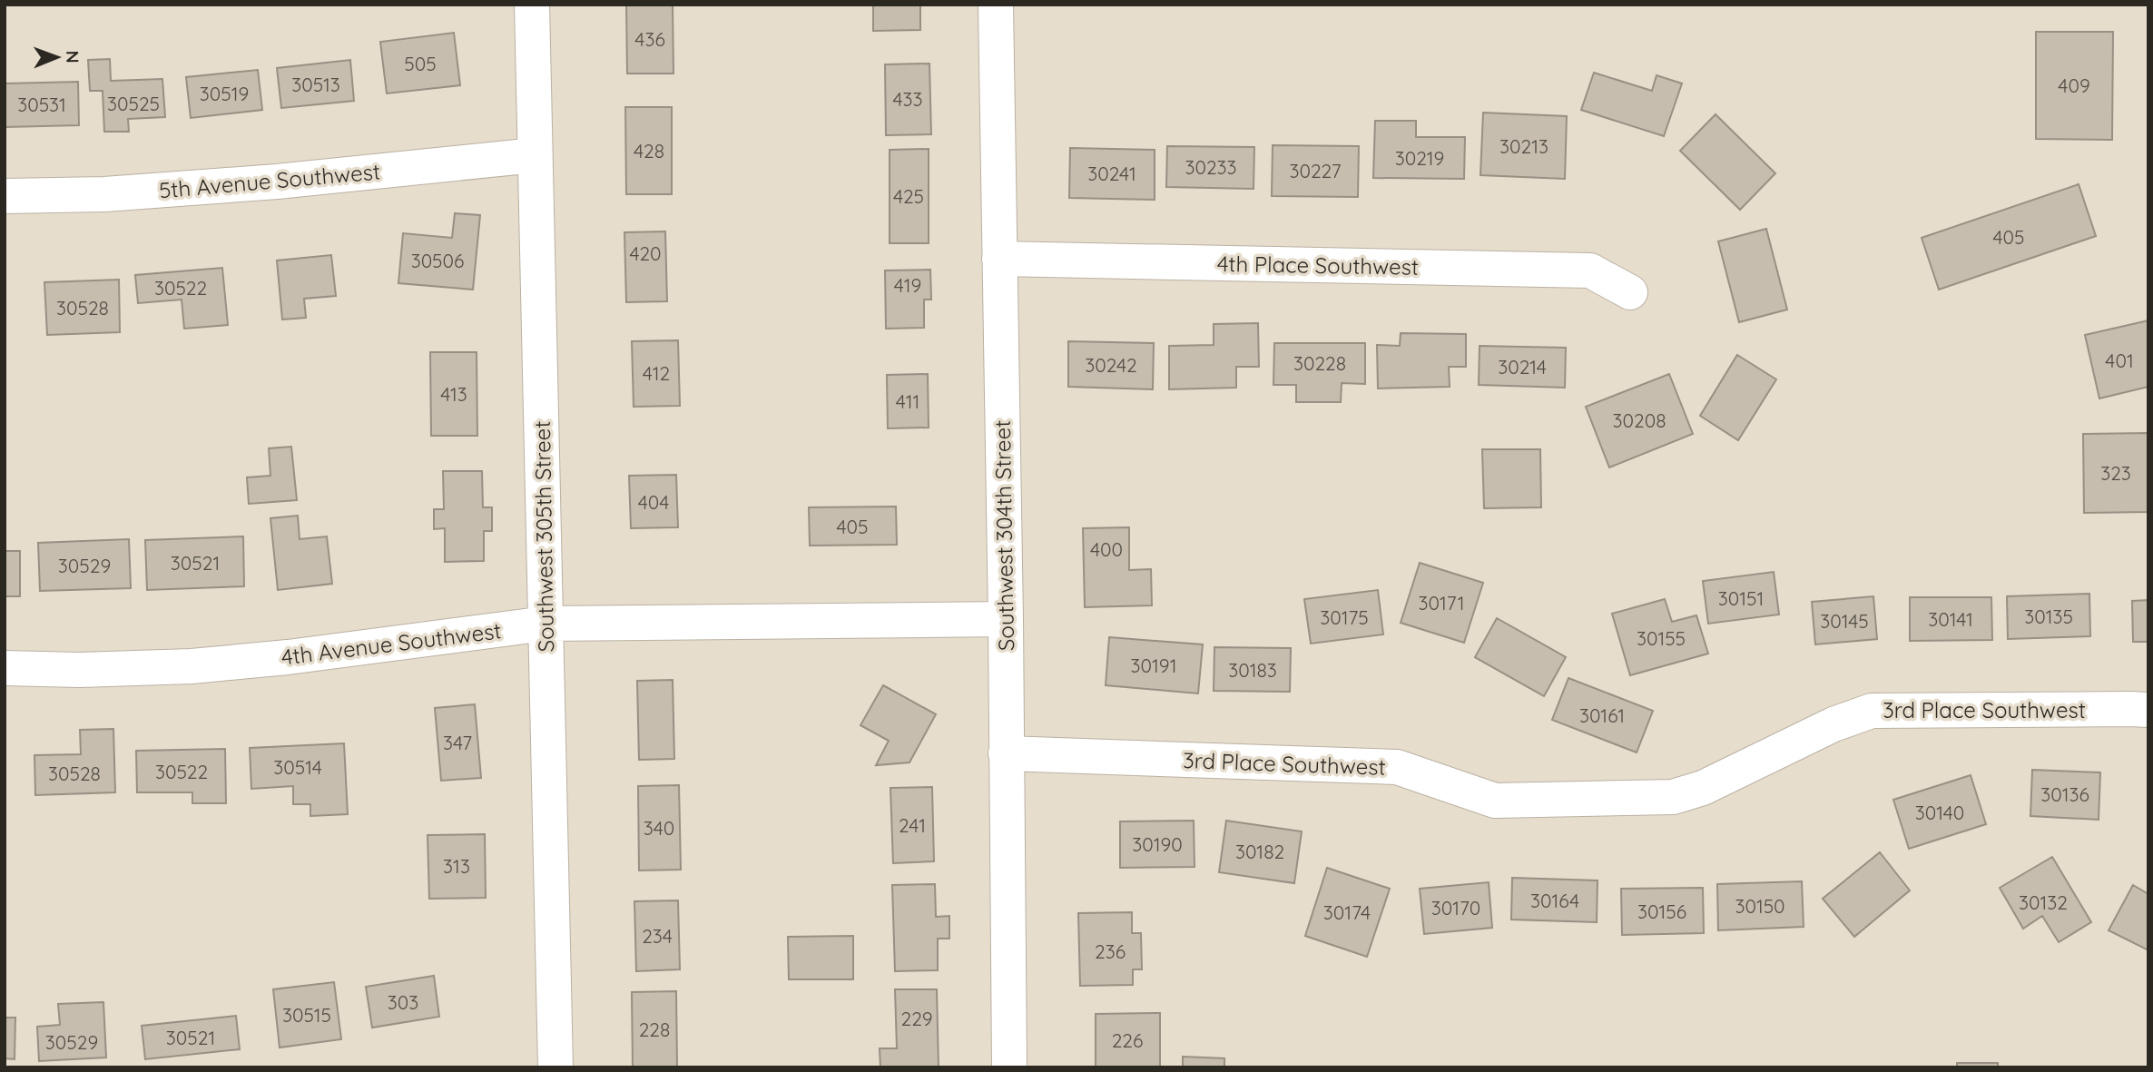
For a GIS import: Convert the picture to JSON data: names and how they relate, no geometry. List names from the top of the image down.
{
  "streets": {
    "street": [
      "5th Avenue Southwest",
      "4th Place Southwest",
      "Southwest 304th Street",
      "Southwest 305th Street",
      "4th Avenue Southwest",
      "3rd Place Southwest"
    ]
  },
  "crossings": [
    ["5th Avenue Southwest", "Southwest 305th Street"],
    ["4th Place Southwest", "Southwest 304th Street"],
    ["Southwest 304th Street", "4th Avenue Southwest"],
    ["Southwest 304th Street", "3rd Place Southwest"],
    ["Southwest 305th Street", "4th Avenue Southwest"]
  ],
  "house_numbers": [
    "436",
    "505",
    "30513",
    "409",
    "30519",
    "433",
    "30525",
    "30531",
    "30213",
    "428",
    "30219",
    "30233",
    "30227",
    "30241",
    "425",
    "405",
    "420",
    "30506",
    "419",
    "30522",
    "30528",
    "401",
    "30228",
    "30242",
    "30214",
    "412",
    "413",
    "411",
    "30208",
    "323",
    "404",
    "405",
    "400",
    "30521",
    "30529",
    "30151",
    "30171",
    "30135",
    "30175",
    "30141",
    "30145",
    "30155",
    "30191",
    "30183",
    "30161",
    "347",
    "30514",
    "30522",
    "30528",
    "30136",
    "30140",
    "241",
    "340",
    "30190",
    "30182",
    "313",
    "30164",
    "30132",
    "30150",
    "30170",
    "30156",
    "30174",
    "234",
    "236",
    "303",
    "30515",
    "229",
    "228",
    "30521",
    "226",
    "30529"
  ],
  "north": "right"
}
